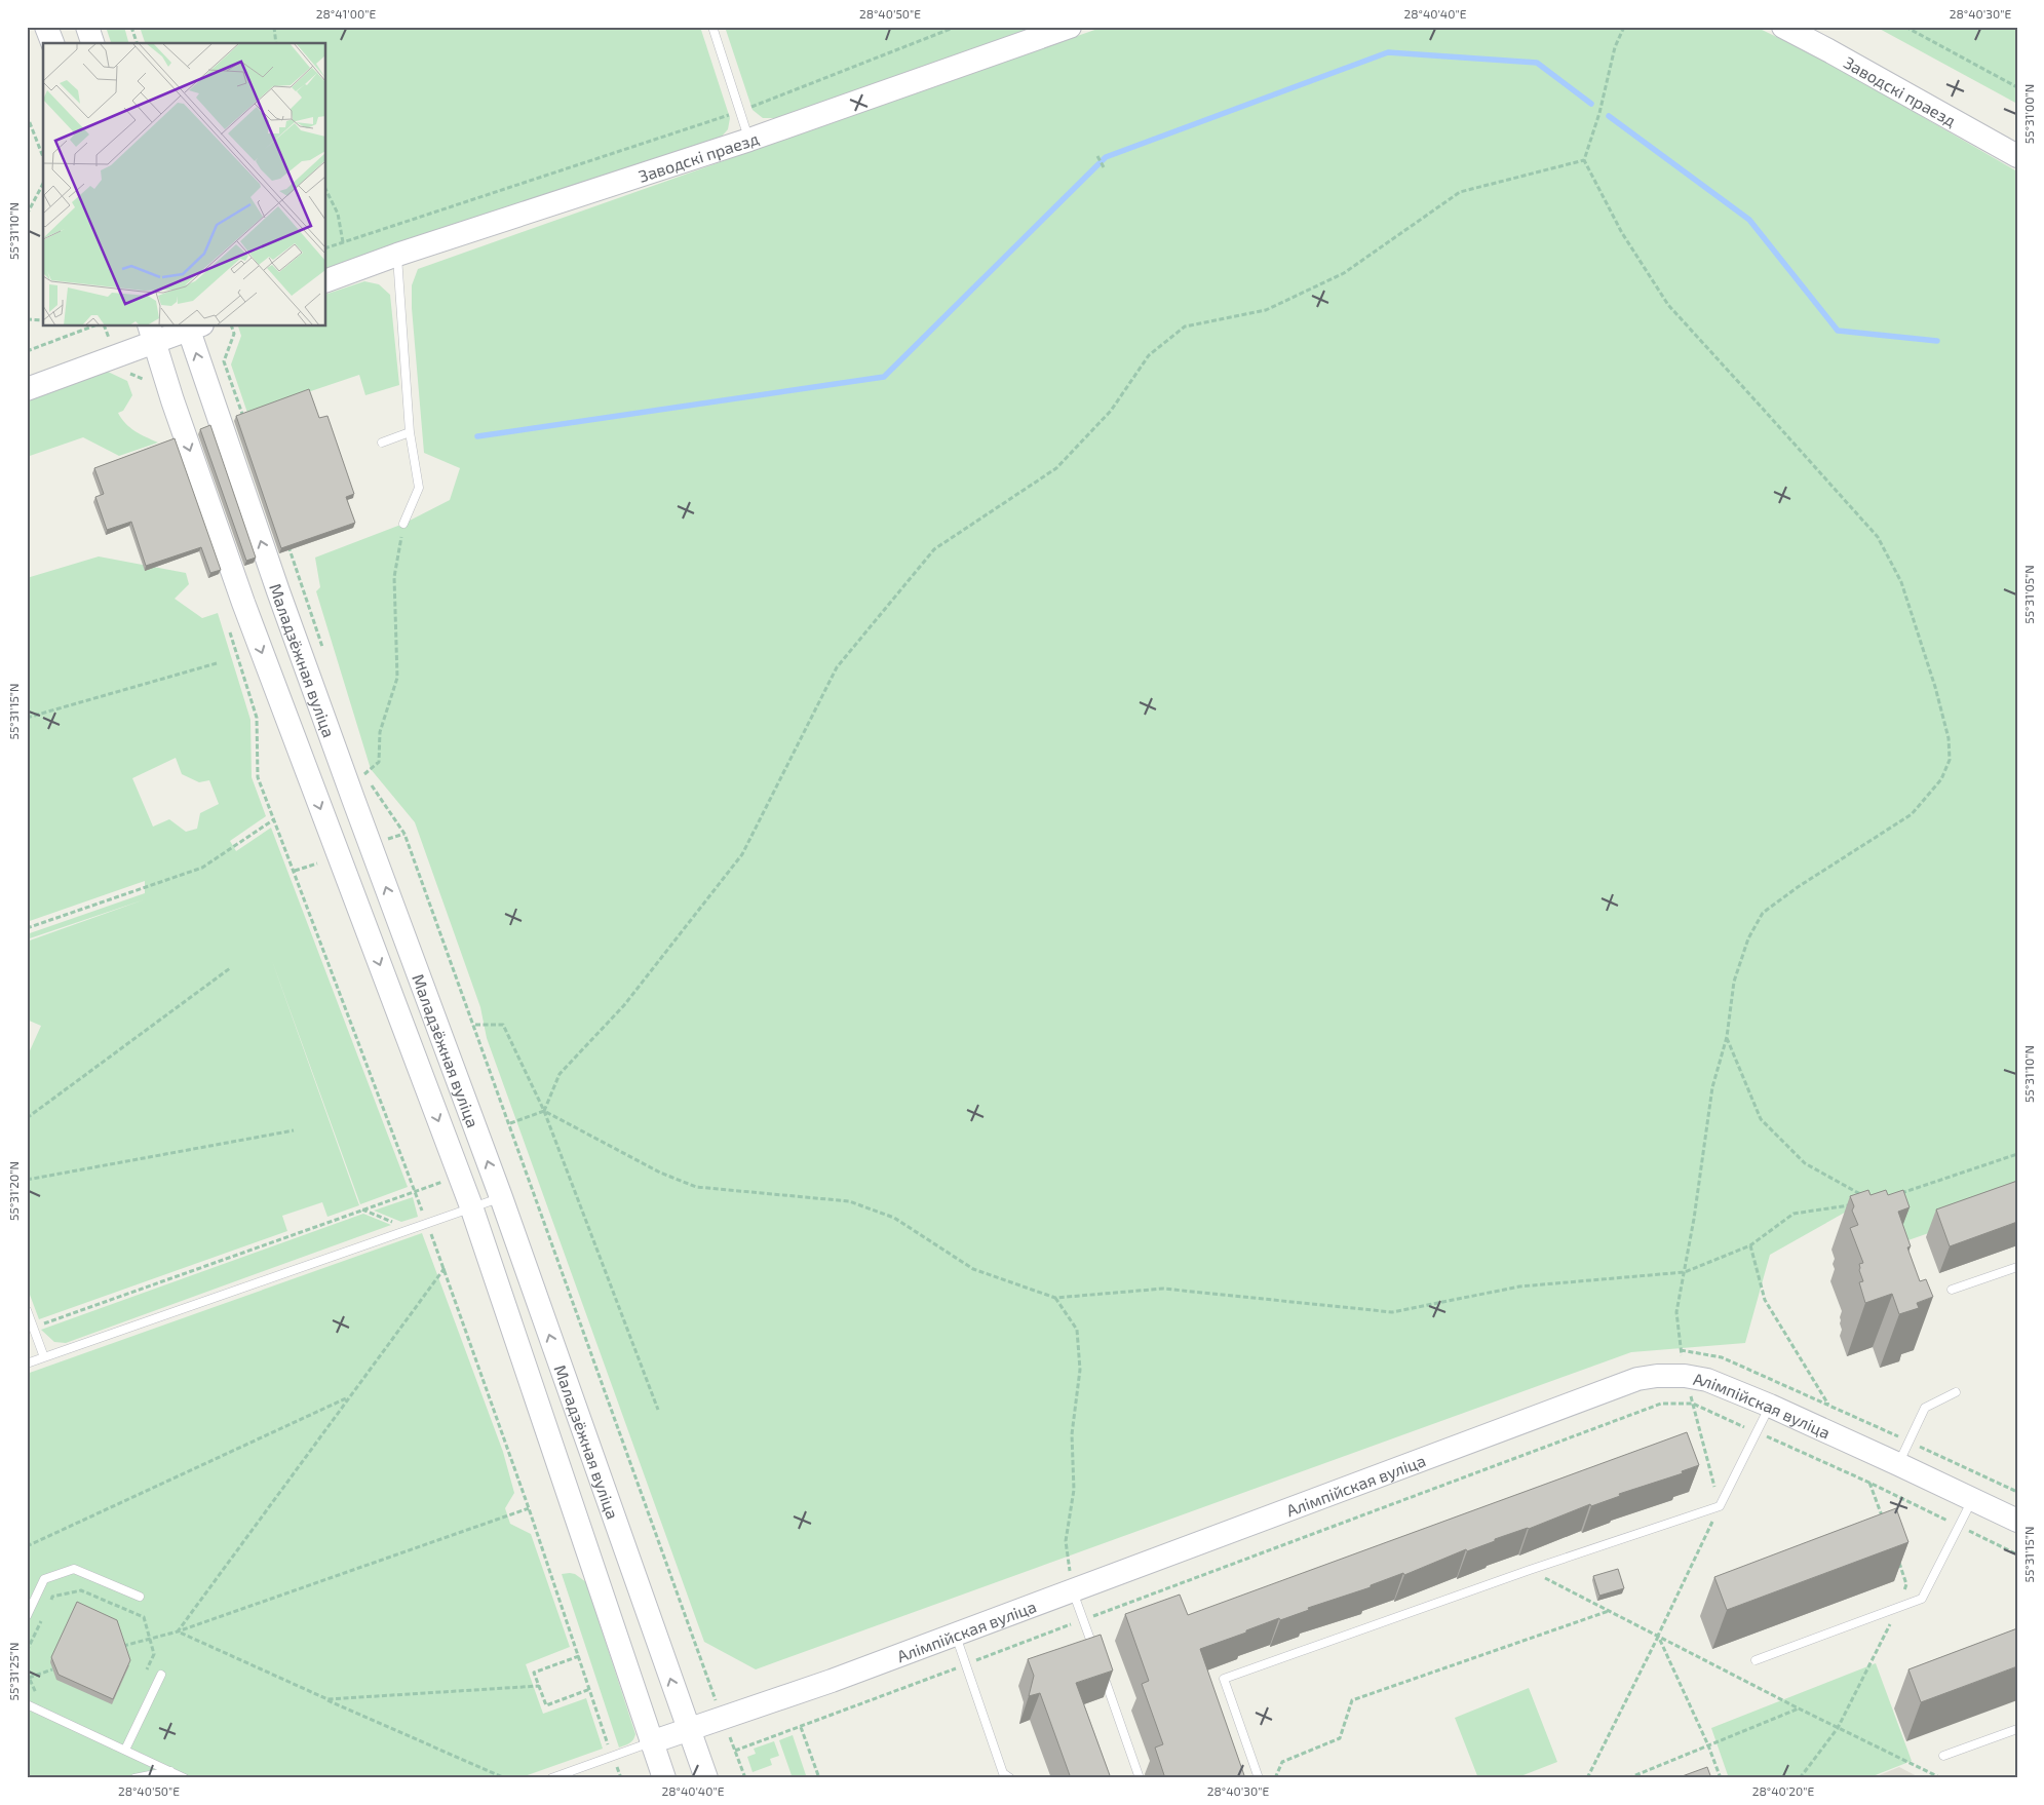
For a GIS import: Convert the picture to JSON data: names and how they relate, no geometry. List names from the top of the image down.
{
  "streets": {
    "main road": ["Заводскі праезд", "Маладзёжная вуліца", "Алімпійская вуліца"]
  },
  "crossings": [
    ["Маладзёжная вуліца", "Алімпійская вуліца"]
  ],
  "coordinates": [
    "28°41'00\"E",
    "28°40'50\"E",
    "28°40'40\"E",
    "28°40'30\"E",
    "55°31'00\"N",
    "55°31'10\"N",
    "55°31'05\"N",
    "55°31'15\"N",
    "55°31'20\"N",
    "55°31'25\"N",
    "28°40'20\"E"
  ]
}
